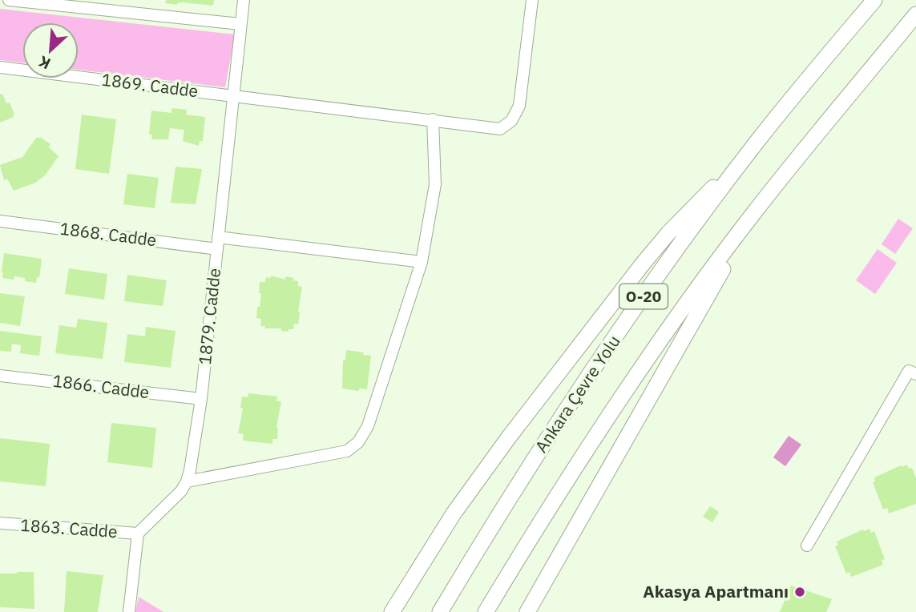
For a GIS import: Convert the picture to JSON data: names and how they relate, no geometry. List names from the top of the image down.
{
  "streets": {
    "highway": ["O-20", "Ankara Çevre Yolu"],
    "street": [
      "1869. Cadde",
      "1868. Cadde",
      "1879. Cadde",
      "1866. Cadde",
      "1863. Cadde"
    ]
  },
  "crossings": [
    ["1869. Cadde", "1879. Cadde"],
    ["1868. Cadde", "1879. Cadde"],
    ["1879. Cadde", "1866. Cadde"],
    ["1879. Cadde", "1863. Cadde"]
  ],
  "places": ["Akasya Apartmanı"],
  "north": "bottom left"
}
